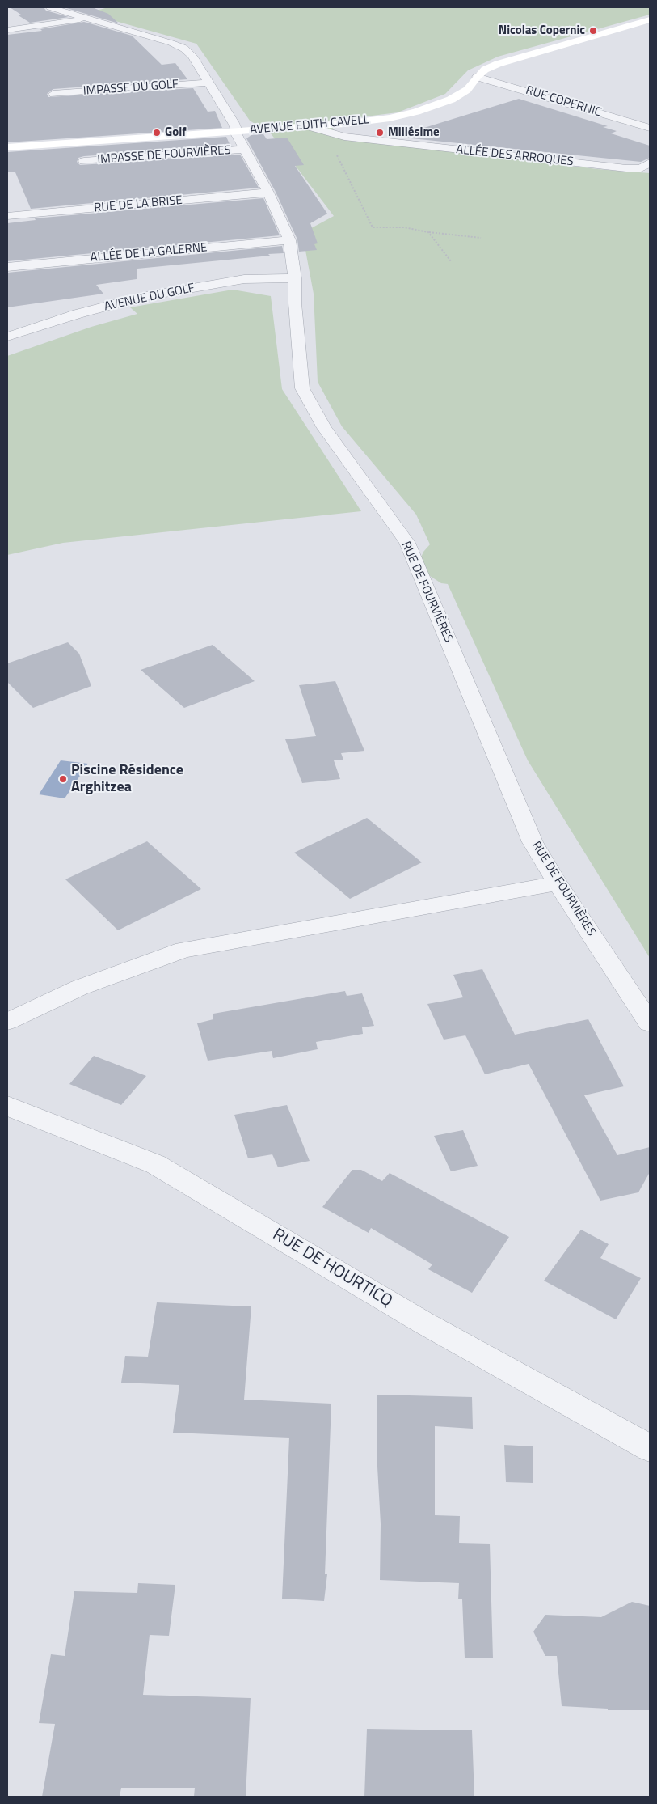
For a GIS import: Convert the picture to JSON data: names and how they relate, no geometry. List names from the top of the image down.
{
  "streets": {
    "street": [
      "IMPASSE DU GOLF",
      "RUE COPERNIC",
      "AVENUE EDITH CAVELL",
      "IMPASSE DE FOURVIÈRES",
      "ALLÉE DES ARROQUES",
      "RUE DE LA BRISE",
      "ALLÉE DE LA GALERNE",
      "AVENUE DU GOLF",
      "RUE DE FOURVIÈRES",
      "RUE DE HOURTICQ"
    ]
  },
  "crossings": [
    ["RUE COPERNIC", "AVENUE EDITH CAVELL"],
    ["AVENUE EDITH CAVELL", "ALLÉE DES ARROQUES"],
    ["AVENUE EDITH CAVELL", "RUE DE FOURVIÈRES"],
    ["IMPASSE DE FOURVIÈRES", "RUE DE FOURVIÈRES"],
    ["RUE DE LA BRISE", "RUE DE FOURVIÈRES"],
    ["ALLÉE DE LA GALERNE", "RUE DE FOURVIÈRES"],
    ["AVENUE DU GOLF", "RUE DE FOURVIÈRES"]
  ],
  "places": [
    "Nicolas Copernic",
    "Golf",
    "Millésime",
    "Piscine Résidence Arghitzea"
  ]
}
